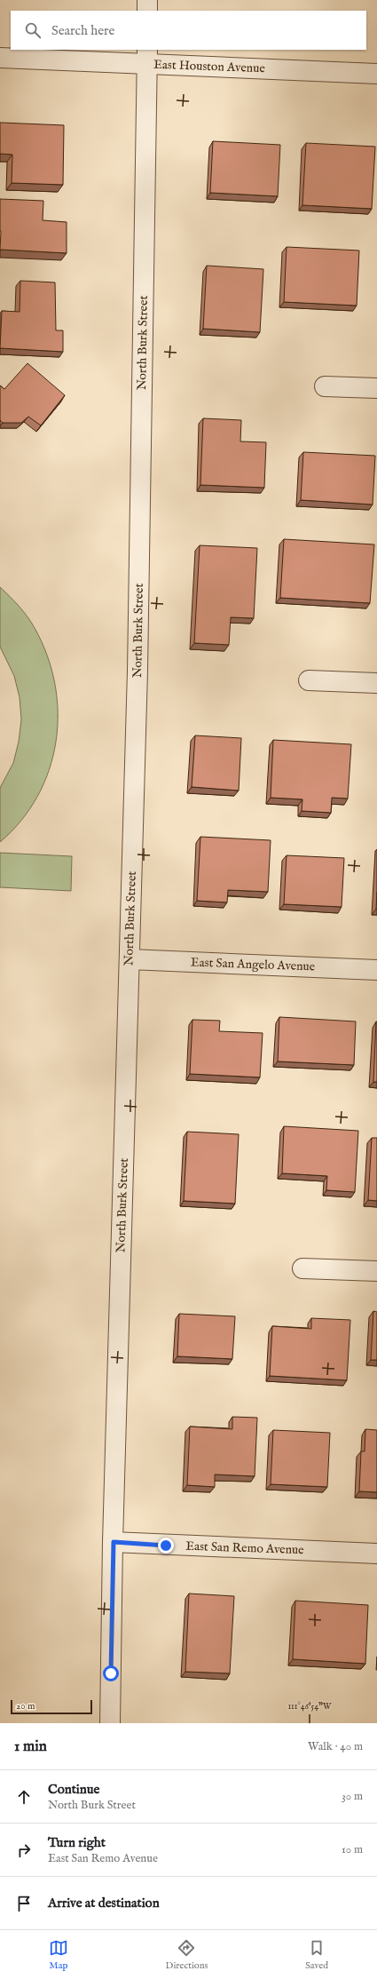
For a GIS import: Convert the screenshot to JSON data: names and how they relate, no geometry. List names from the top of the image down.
{
  "streets": {
    "street": [
      "East Houston Avenue",
      "North Burk Street",
      "East San Angelo Avenue",
      "East San Remo Avenue"
    ]
  },
  "crossings": [
    ["East Houston Avenue", "North Burk Street"],
    ["North Burk Street", "East San Angelo Avenue"],
    ["North Burk Street", "East San Remo Avenue"]
  ],
  "scale_bar": "20 m",
  "page": {
    "search": "Search here",
    "scale": "20 m",
    "heading": ["1 min", "Walk · 40 m"],
    "list": [
      ["Continue", "North Burk Street", "30 m"],
      ["Turn right", "East San Remo Avenue", "10 m"],
      "Arrive at destination"
    ],
    "nav": ["Map", "Directions", "Saved"]
  },
  "coordinates": ["111°46'54\"W"]
}
